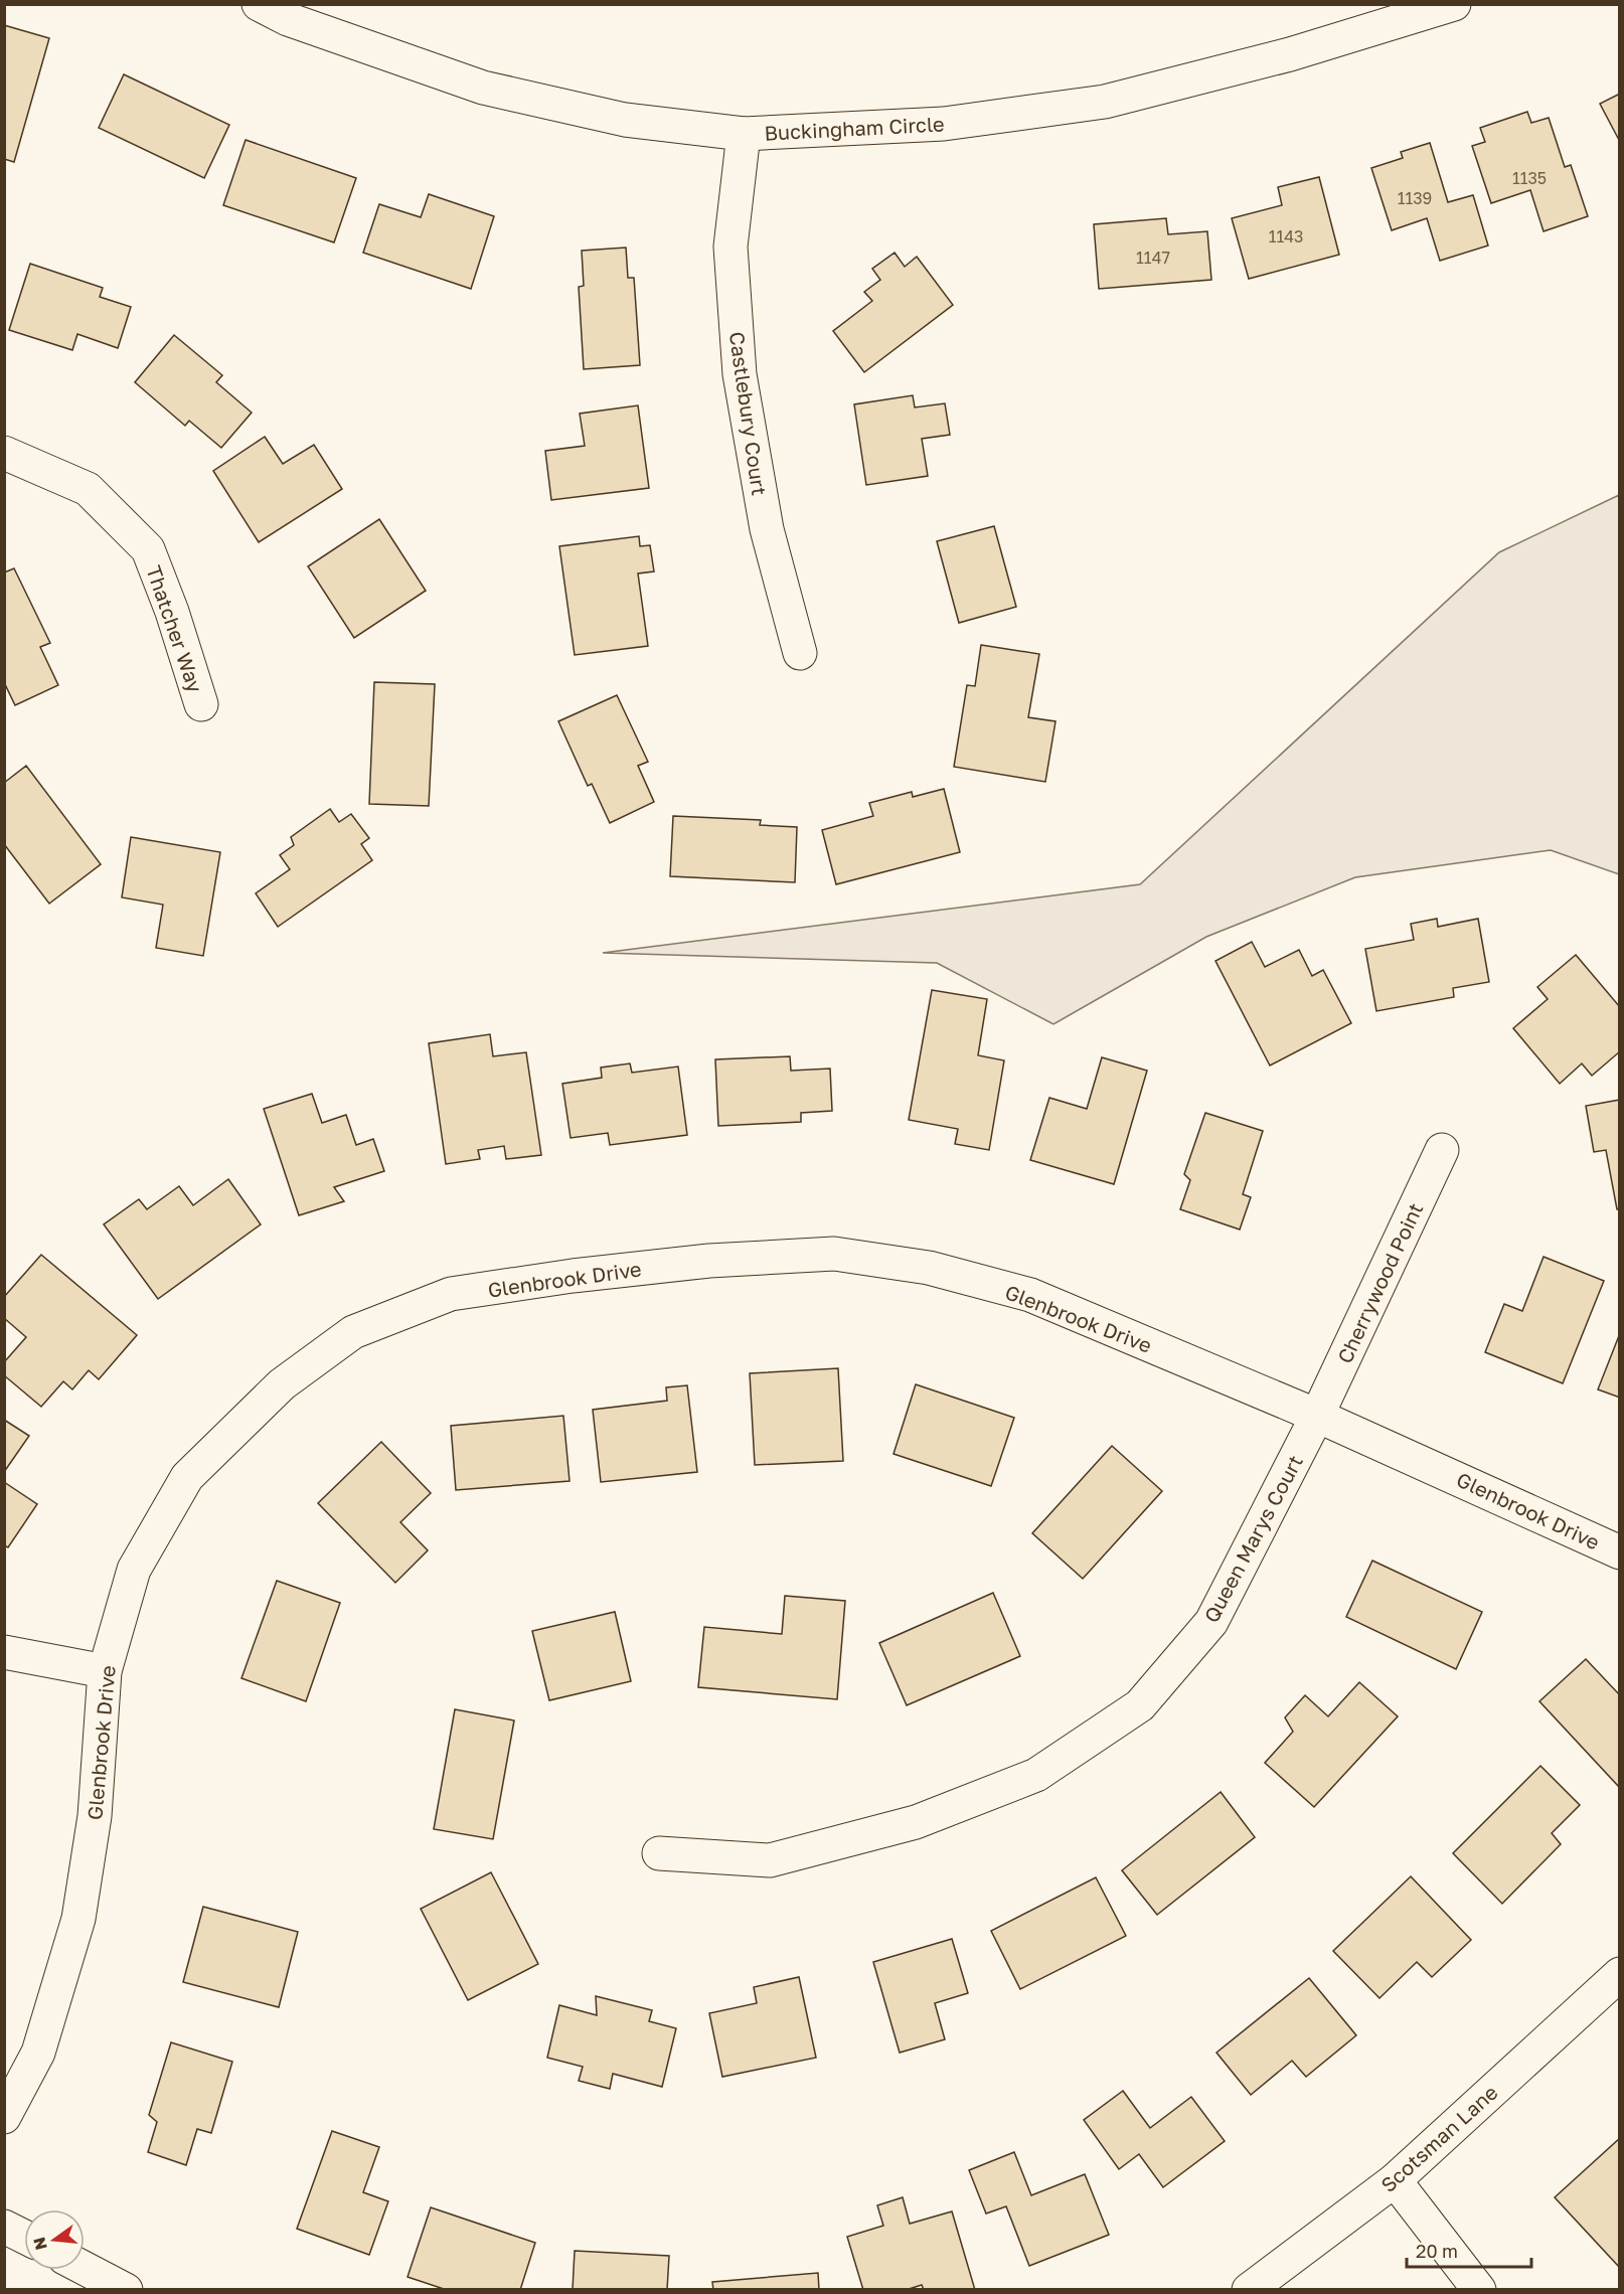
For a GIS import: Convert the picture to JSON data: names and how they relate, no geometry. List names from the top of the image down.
{
  "streets": {
    "street": [
      "Buckingham Circle",
      "Castlebury Court",
      "Thatcher Way",
      "Glenbrook Drive",
      "Cherrywood Point",
      "Queen Marys Court",
      "Scotsman Lane"
    ]
  },
  "crossings": [
    ["Buckingham Circle", "Castlebury Court"],
    ["Glenbrook Drive", "Cherrywood Point"],
    ["Glenbrook Drive", "Queen Marys Court"],
    ["Cherrywood Point", "Queen Marys Court"]
  ],
  "house_numbers": [
    "1135",
    "1139",
    "1143",
    "1147"
  ],
  "scale_bar": "20 m",
  "north": "left"
}
